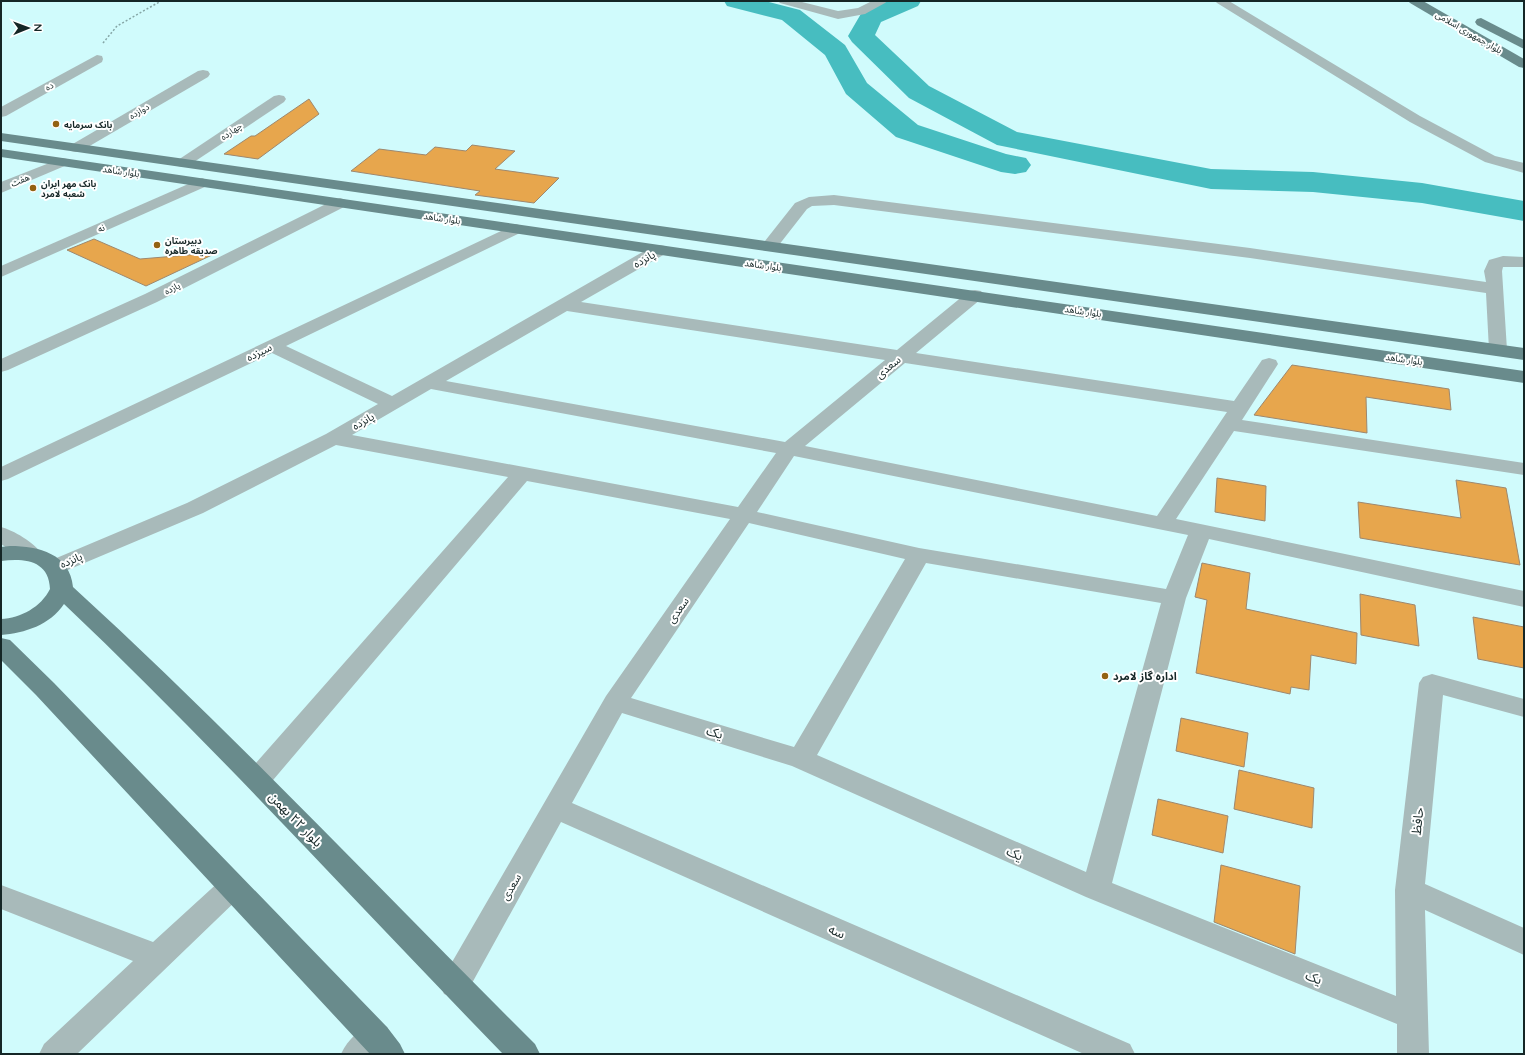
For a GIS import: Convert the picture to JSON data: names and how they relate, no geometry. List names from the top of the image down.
{
  "streets": {
    "main road": ["بلوار جمهوری اسلامی", "بلوار شاهد", "بلوار ۲۲ بهمن"],
    "street": [
      "ده",
      "دوازده",
      "چهارده",
      "هفت",
      "نه",
      "پانزده",
      "یازده",
      "سیزده",
      "سعدی",
      "یک",
      "حافظ",
      "سه"
    ]
  },
  "crossings": [
    ["دوازده", "بلوار شاهد"],
    ["چهارده", "بلوار شاهد"],
    ["بلوار شاهد", "هفت"],
    ["بلوار شاهد", "نه"],
    ["بلوار شاهد", "پانزده"],
    ["بلوار شاهد", "یازده"],
    ["بلوار شاهد", "سیزده"],
    ["بلوار شاهد", "سعدی"],
    ["پانزده", "بلوار ۲۲ بهمن"],
    ["سعدی", "یک"],
    ["سعدی", "بلوار ۲۲ بهمن"],
    ["سعدی", "سه"],
    ["یک", "حافظ"]
  ],
  "places": [
    "بانک سرمایه",
    "بانک مهر ایران شعبه لامرد",
    "دبیرستان صدیقه طاهره",
    "اداره گاز لامرد"
  ],
  "north": "right"
}
